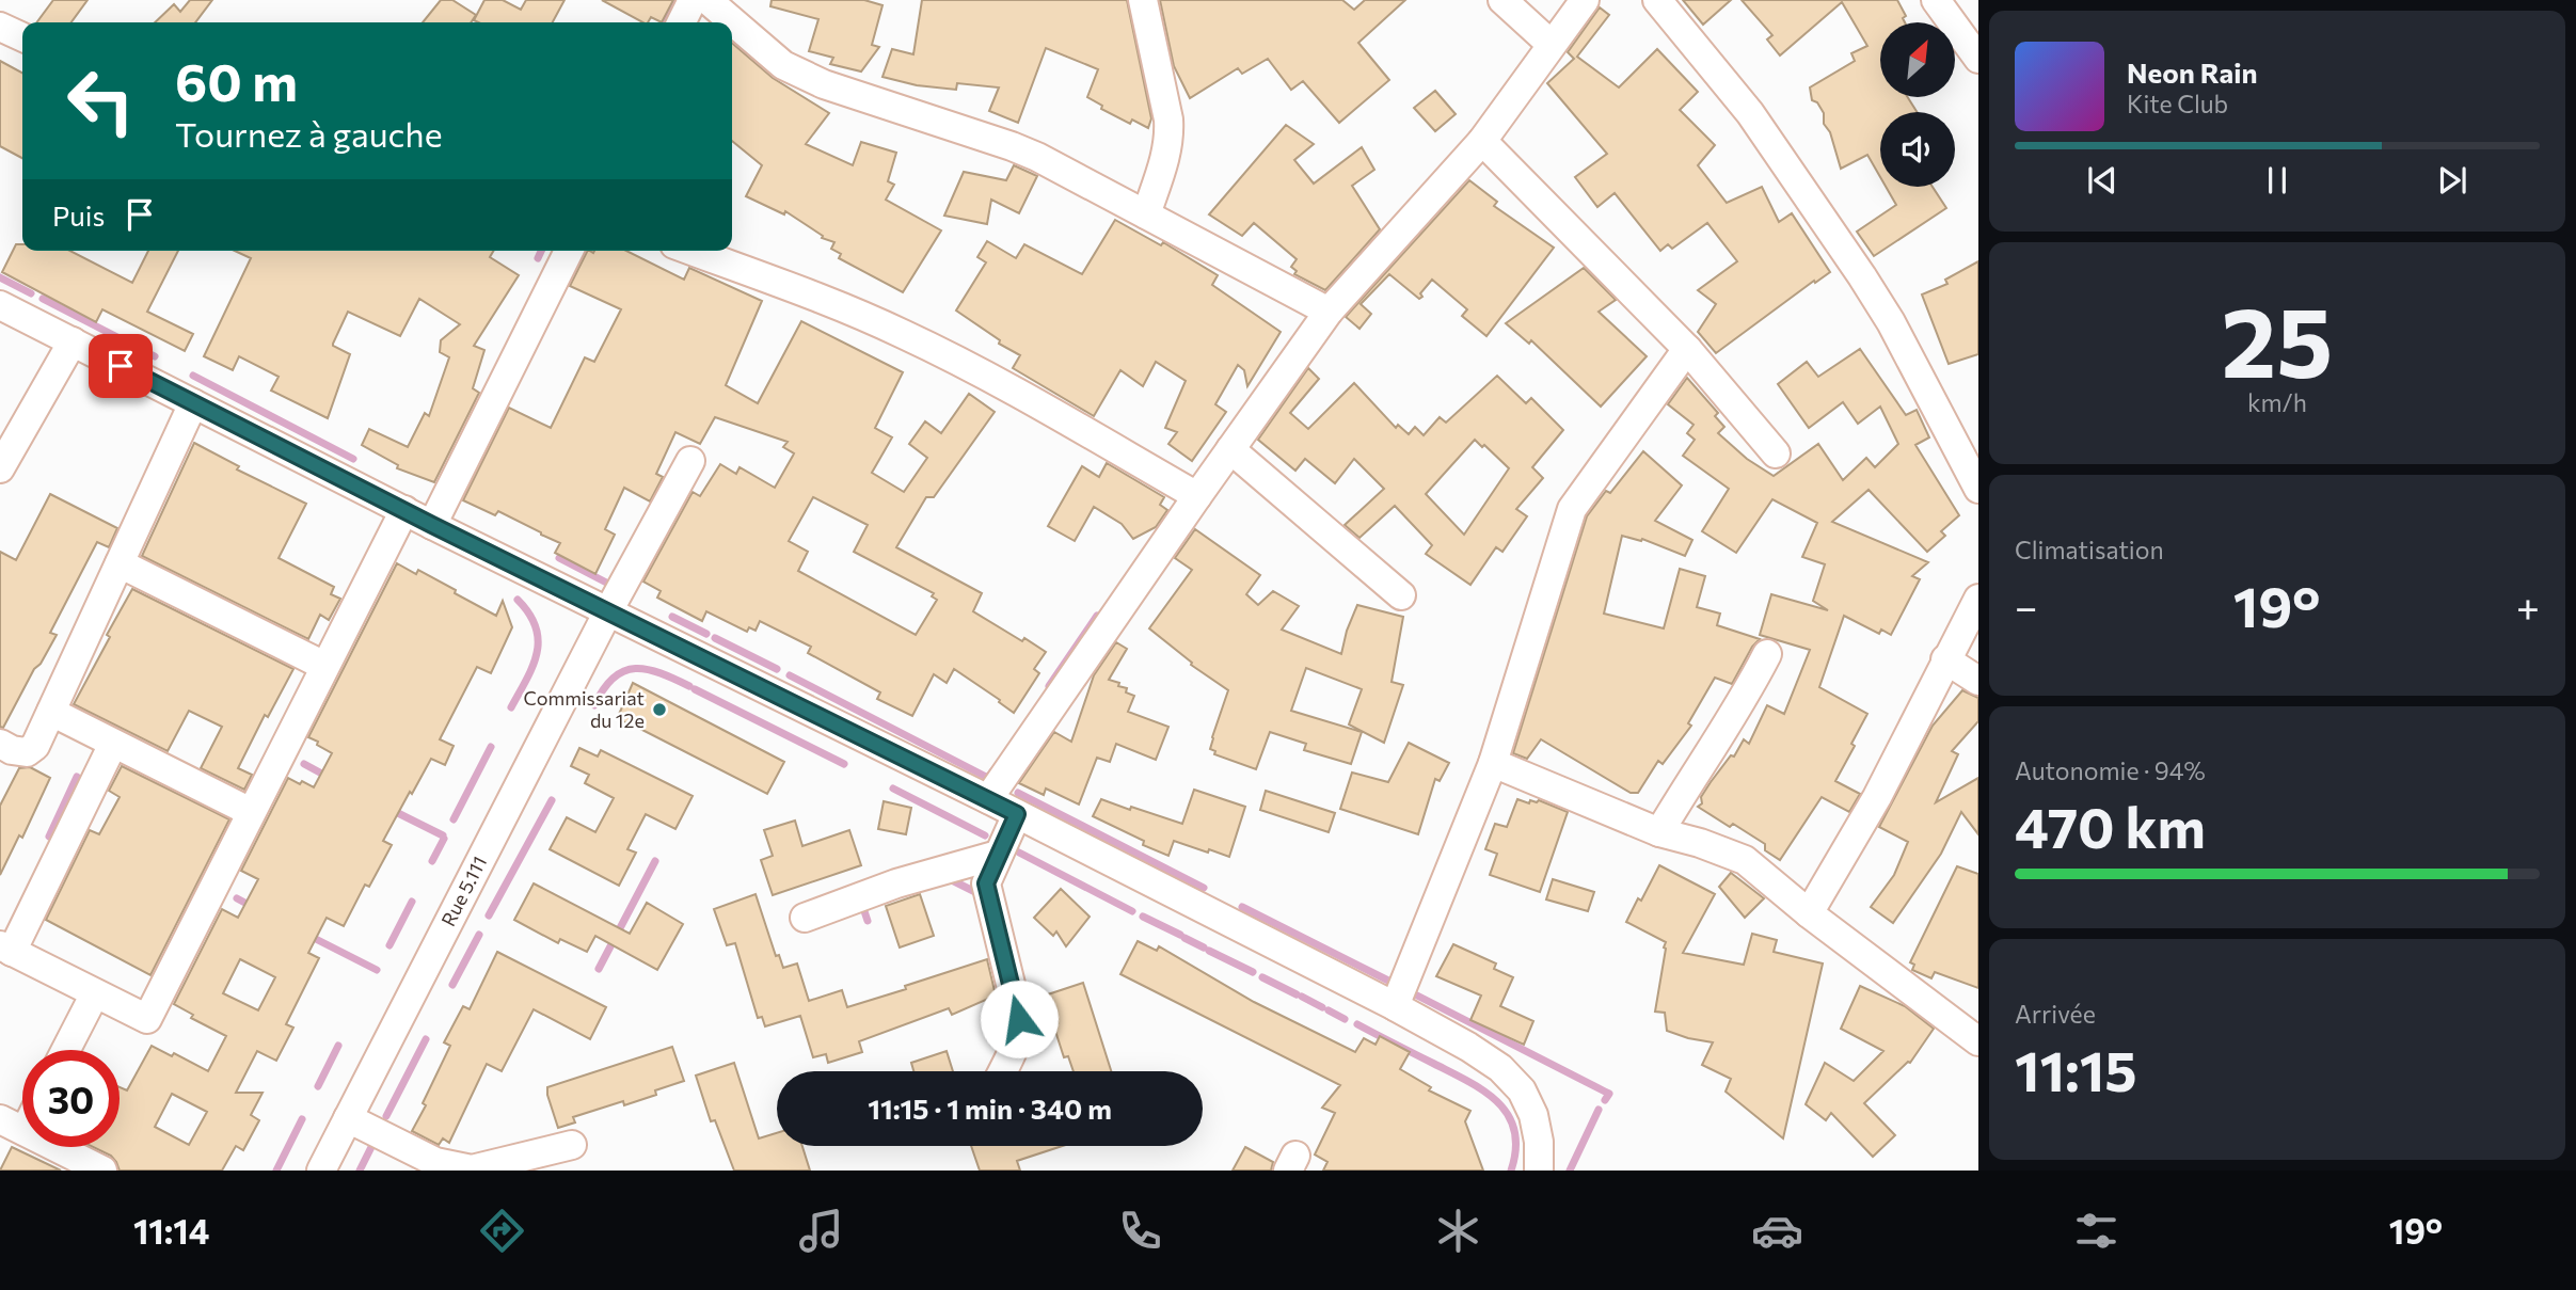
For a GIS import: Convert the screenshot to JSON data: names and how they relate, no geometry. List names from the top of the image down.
{
  "streets": {
    "street": ["Rue 5.111"]
  },
  "places": ["Commissariat du 12e"],
  "north": "top right",
  "page": {
    "turn": ["60 m", "Tournez à gauche"],
    "song": ["Neon Rain", "Kite Club"],
    "then": "Puis",
    "tile": [
      ["25", "km/h"],
      "Climatisation",
      ["Autonomie · 94%", "470 km"],
      ["Arrivée", "11:15"]
    ],
    "heat": ["−", "19°", "+"],
    "limit": "30",
    "trip": "11:15 · 1 min · 340 m",
    "tabs": ["11:14", "19°"]
  }
}
